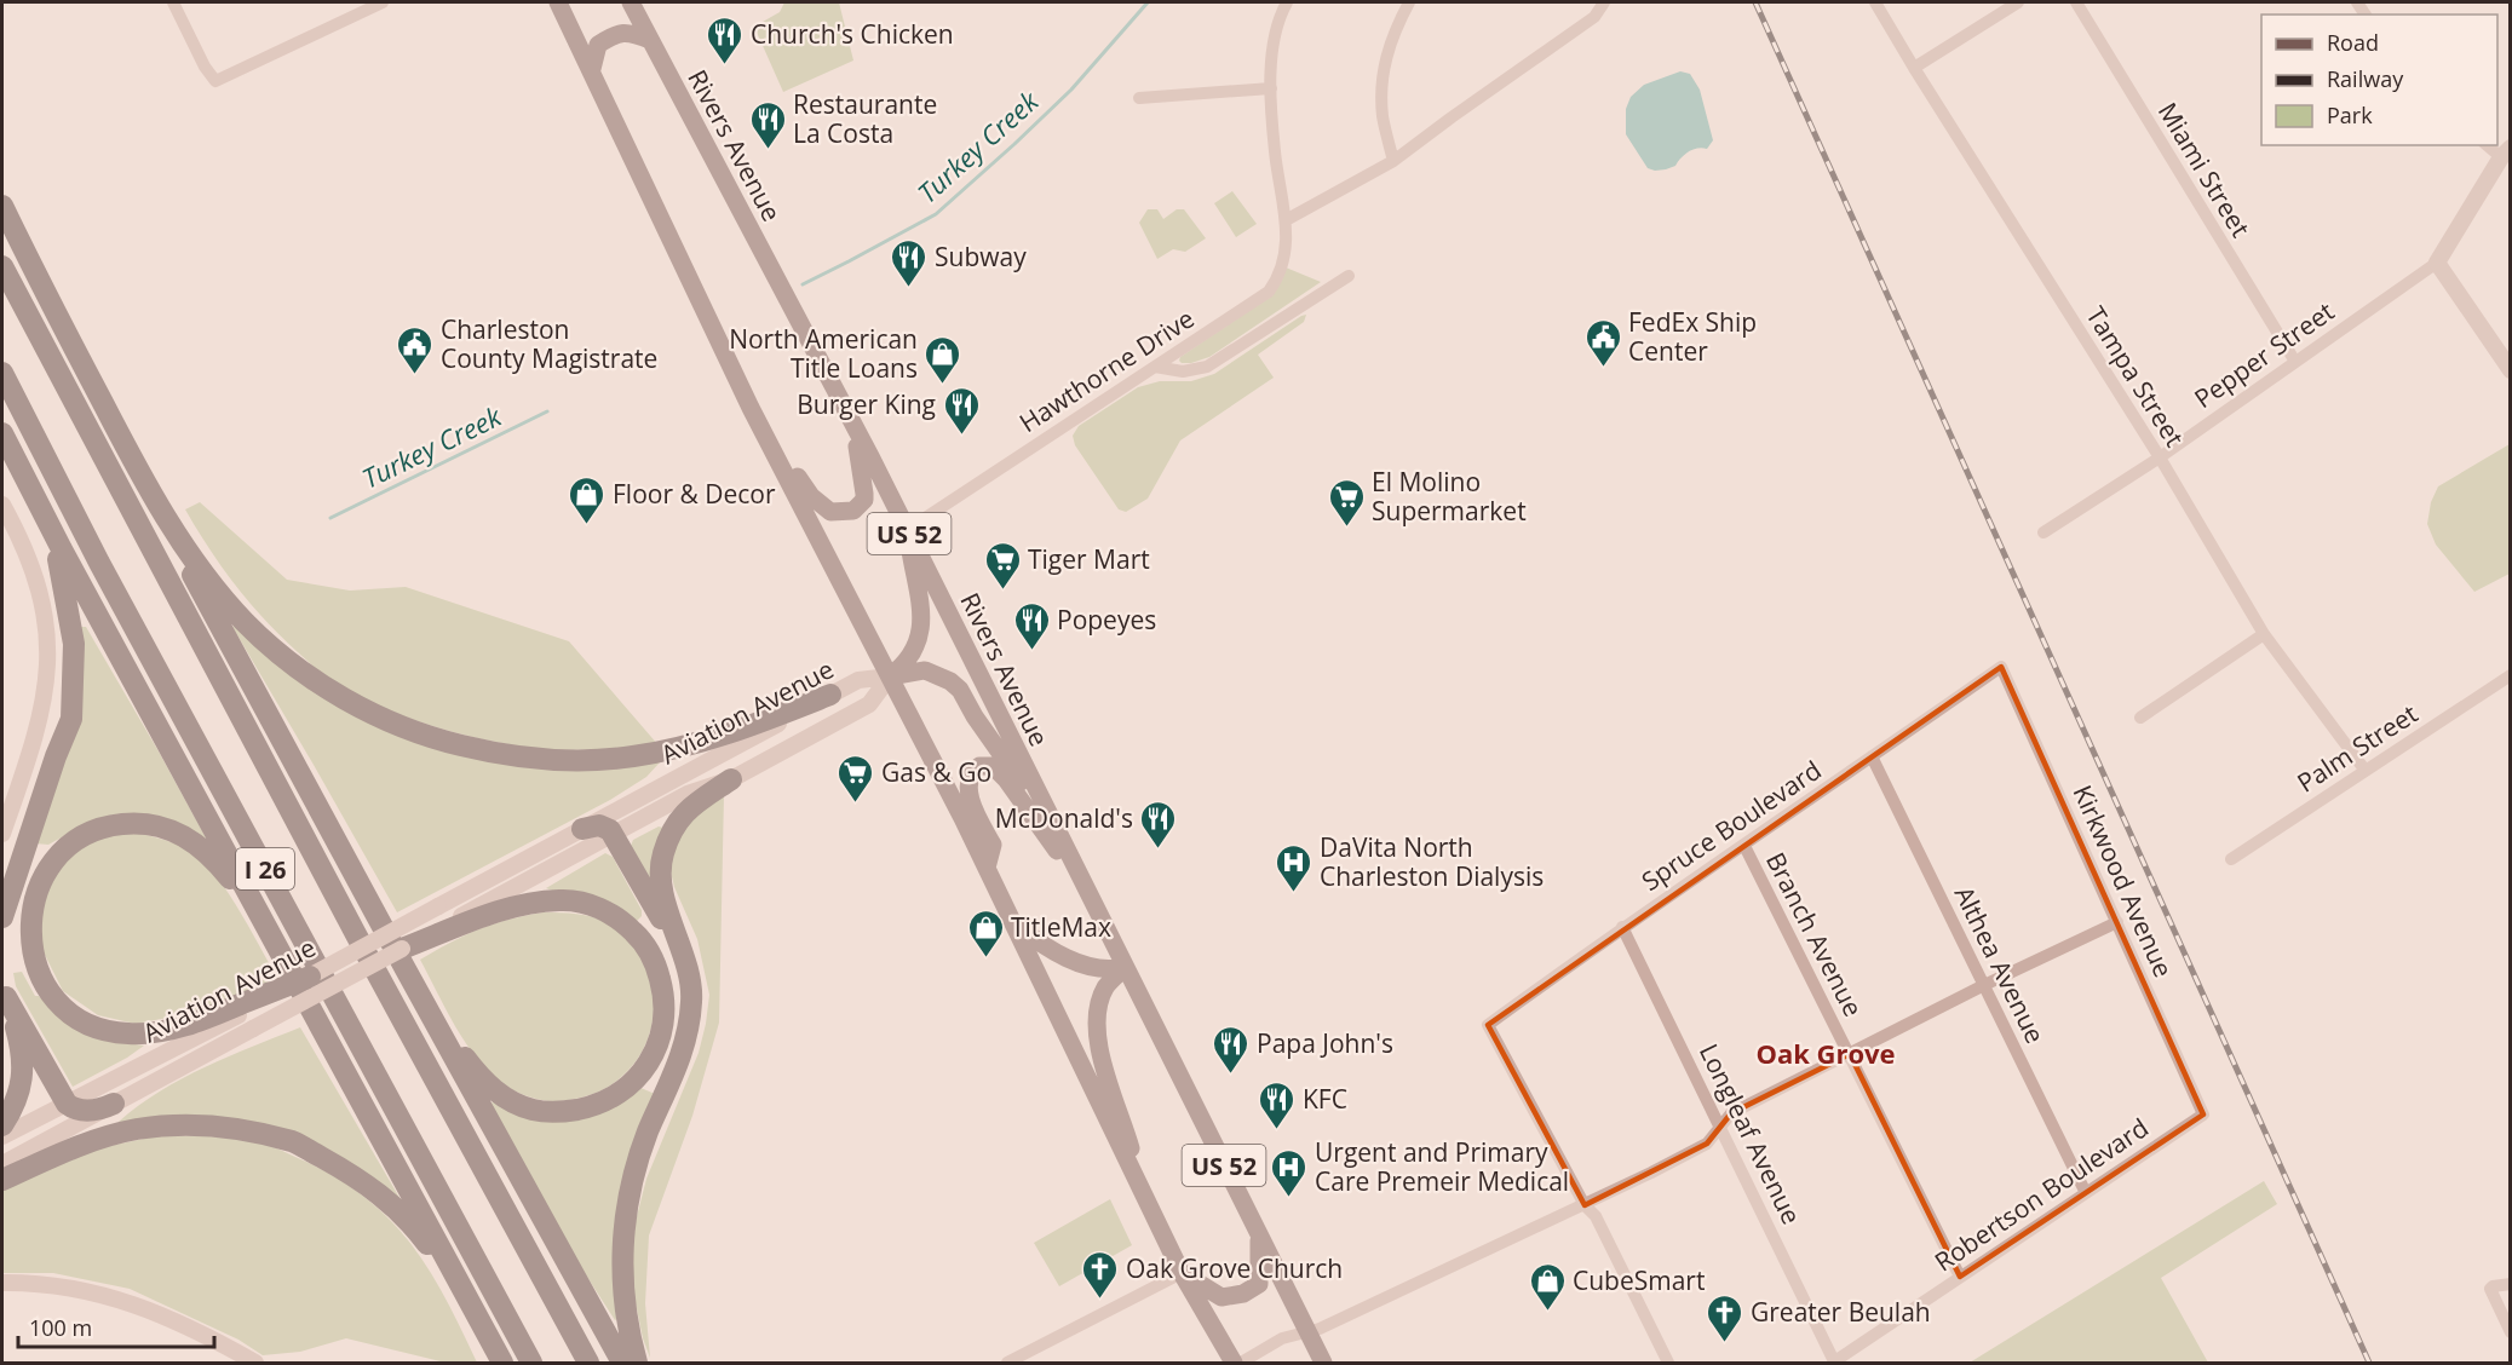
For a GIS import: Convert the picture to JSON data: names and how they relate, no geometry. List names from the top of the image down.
{
  "streets": {
    "highway": ["I 26"],
    "main road": ["Rivers Avenue", "US 52"],
    "street": [
      "Miami Street",
      "Pepper Street",
      "Hawthorne Drive",
      "Tampa Street",
      "Aviation Avenue",
      "Palm Street",
      "Spruce Boulevard",
      "Kirkwood Avenue",
      "Branch Avenue",
      "Althea Avenue",
      "Longleaf Avenue",
      "Robertson Boulevard"
    ]
  },
  "crossings": [
    ["Rivers Avenue", "Hawthorne Drive"],
    ["Miami Street", "Pepper Street"],
    ["Pepper Street", "Tampa Street"],
    ["Tampa Street", "Palm Street"],
    ["US 52", "Aviation Avenue"],
    ["Spruce Boulevard", "Kirkwood Avenue"],
    ["Spruce Boulevard", "Branch Avenue"],
    ["Spruce Boulevard", "Althea Avenue"],
    ["Spruce Boulevard", "Longleaf Avenue"],
    ["Kirkwood Avenue", "Robertson Boulevard"],
    ["Branch Avenue", "Robertson Boulevard"],
    ["Althea Avenue", "Robertson Boulevard"],
    ["Longleaf Avenue", "Robertson Boulevard"]
  ],
  "districts": ["Oak Grove"],
  "water": ["Turkey Creek"],
  "places": {
    "restaurant": [
      "Church's Chicken",
      "Restaurante La Costa",
      "Subway",
      "Burger King",
      "Popeyes",
      "McDonald's",
      "Papa John's",
      "KFC"
    ],
    "public building": ["FedEx Ship Center", "Charleston County Magistrate"],
    "shop": [
      "North American Title Loans",
      "Floor & Decor",
      "TitleMax",
      "CubeSmart"
    ],
    "supermarket": ["El Molino Supermarket", "Tiger Mart", "Gas & Go"],
    "hospital": ["DaVita North Charleston Dialysis", "Urgent and Primary Care Premeir Medical"],
    "church": ["Oak Grove Church", "Greater Beulah"]
  },
  "legend": ["Road", "Railway", "Park"],
  "scale_bar": "100 m"
}
